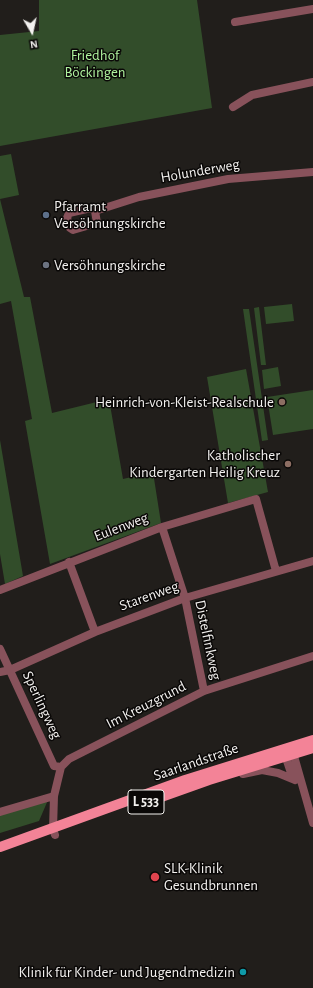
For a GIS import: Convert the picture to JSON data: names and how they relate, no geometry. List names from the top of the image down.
{
  "streets": {
    "main road": ["Saarlandstraße", "L 533"],
    "street": [
      "Holunderweg",
      "Eulenweg",
      "Starenweg",
      "Distelfinkweg",
      "Sperlingweg",
      "Im Kreuzgrund"
    ]
  },
  "crossings": [
    ["Eulenweg", "Starenweg"],
    ["Eulenweg", "Distelfinkweg"],
    ["Starenweg", "Distelfinkweg"],
    ["Starenweg", "Sperlingweg"],
    ["Distelfinkweg", "Im Kreuzgrund"],
    ["Sperlingweg", "Im Kreuzgrund"]
  ],
  "parks": ["Friedhof Böckingen"],
  "places": [
    "Pfarramt Versöhnungskirche",
    "Versöhnungskirche",
    "Heinrich-von-Kleist-Realschule",
    "Katholischer Kindergarten Heilig Kreuz",
    "SLK-Klinik Gesundbrunnen",
    "Klinik für Kinder- und Jugendmedizin"
  ],
  "north": "bottom"
}
